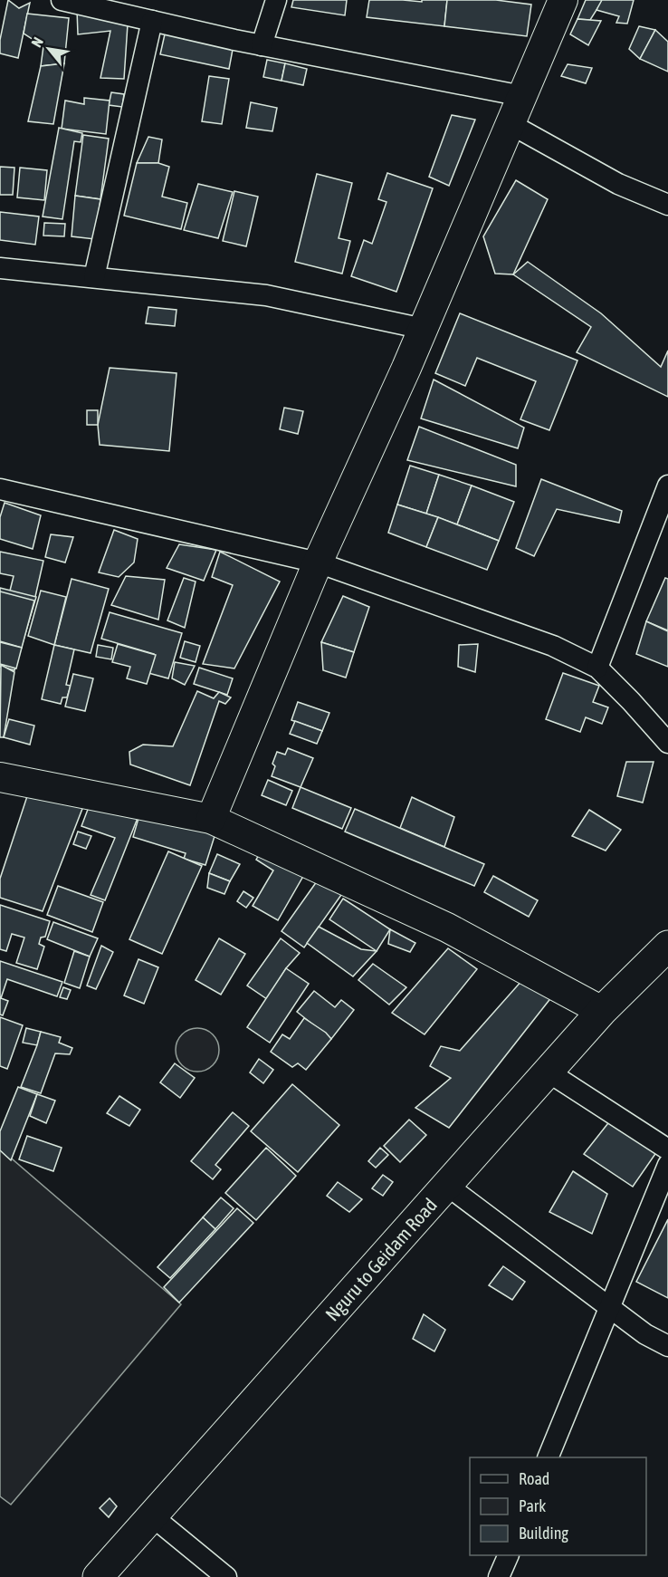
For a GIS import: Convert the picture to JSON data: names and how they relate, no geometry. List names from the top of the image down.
{
  "streets": {
    "main road": ["Nguru to Geidam Road"]
  },
  "legend": ["Road", "Park", "Building"],
  "north": "top left"
}
